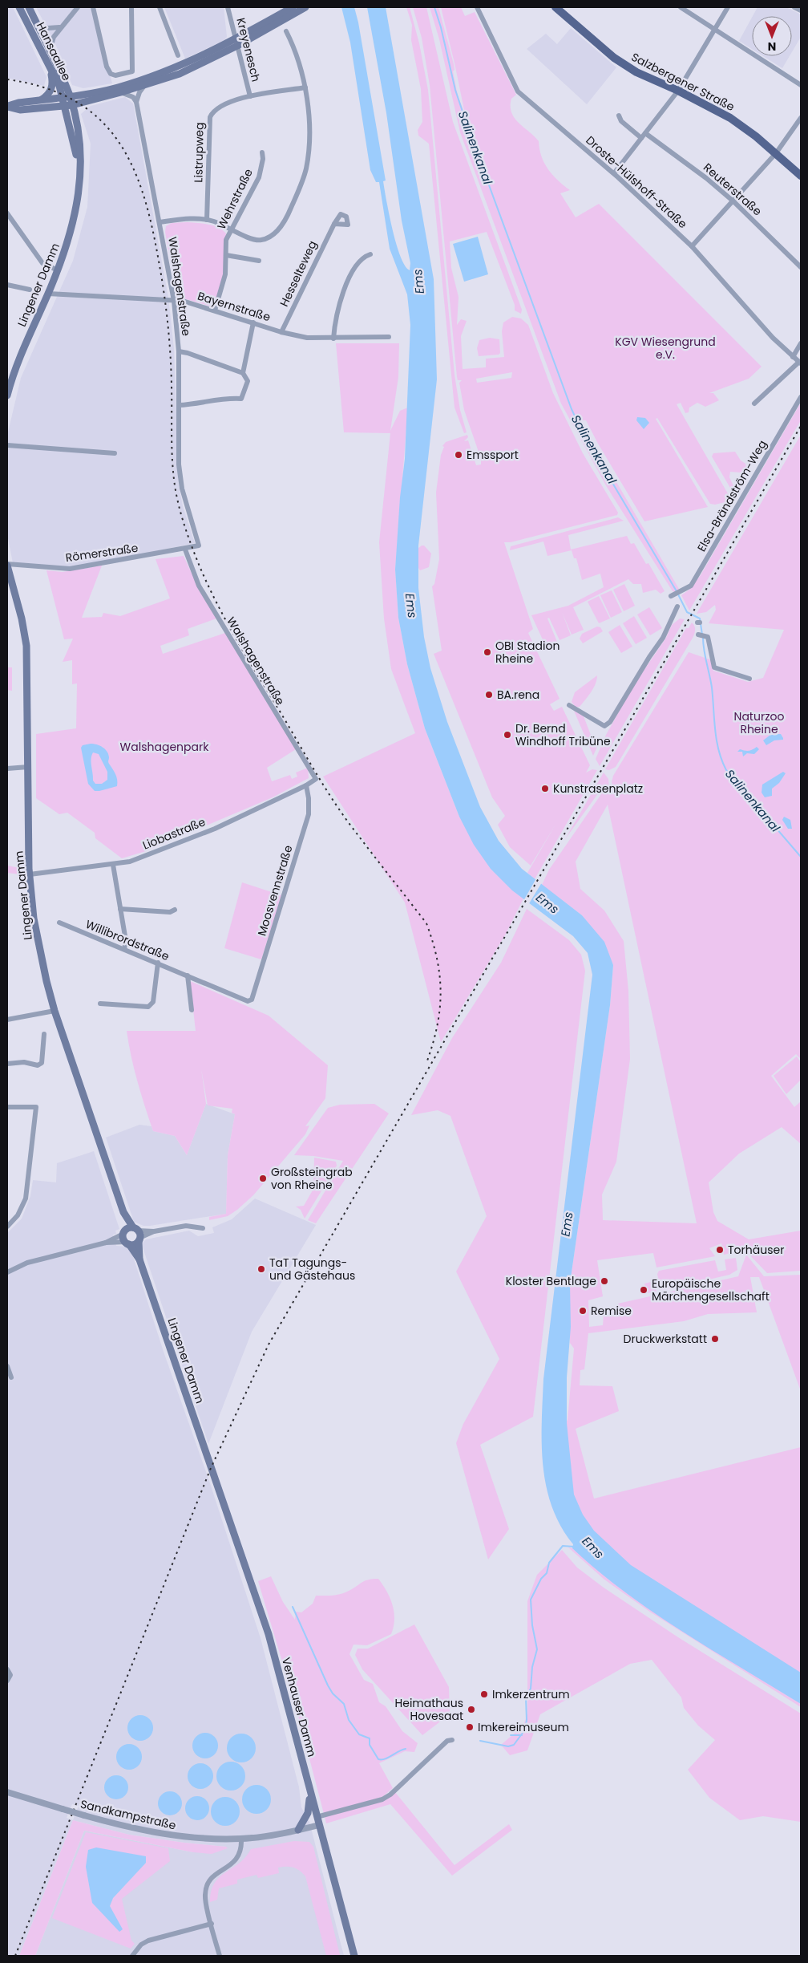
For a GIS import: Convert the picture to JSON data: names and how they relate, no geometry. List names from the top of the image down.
{
  "streets": {
    "main road": [
      "Hansaallee",
      "Salzbergener Straße",
      "Lingener Damm",
      "Venhauser Damm"
    ],
    "street": [
      "Kreyenesch",
      "Listrupweg",
      "Droste-Hülshoff-Straße",
      "Reuterstraße",
      "Wehrstraße",
      "Hesselteweg",
      "Walshagenstraße",
      "Bayernstraße",
      "Elsa-Brändström-Weg",
      "Römerstraße",
      "Liobastraße",
      "Moosvennstraße",
      "Willibrordstraße",
      "Sandkampstraße"
    ]
  },
  "crossings": [
    ["Kreyenesch", "Listrupweg"],
    ["Hansaallee", "Lingener Damm"],
    ["Wehrstraße", "Bayernstraße"],
    ["Hesselteweg", "Bayernstraße"],
    ["Lingener Damm", "Bayernstraße"],
    ["Lingener Damm", "Römerstraße"],
    ["Lingener Damm", "Liobastraße"],
    ["Lingener Damm", "Venhauser Damm"],
    ["Walshagenstraße", "Bayernstraße"],
    ["Walshagenstraße", "Römerstraße"],
    ["Walshagenstraße", "Liobastraße"],
    ["Liobastraße", "Moosvennstraße"],
    ["Moosvennstraße", "Willibrordstraße"],
    ["Venhauser Damm", "Sandkampstraße"]
  ],
  "water": ["Salinenkanal", "Ems"],
  "parks": ["KGV Wiesengrund e.V.", "Naturzoo Rheine", "Walshagenpark"],
  "places": [
    "Emssport",
    "OBI Stadion Rheine",
    "BA.rena",
    "Dr. Bernd Windhoff Tribüne",
    "Kunstrasenplatz",
    "Großsteingrab von Rheine",
    "Torhäuser",
    "TaT Tagungs- und Gästehaus",
    "Kloster Bentlage",
    "Europäische Märchengesellschaft",
    "Remise",
    "Druckwerkstatt",
    "Imkerzentrum",
    "Heimathaus Hovesaat",
    "Imkereimuseum"
  ],
  "north": "bottom"
}
